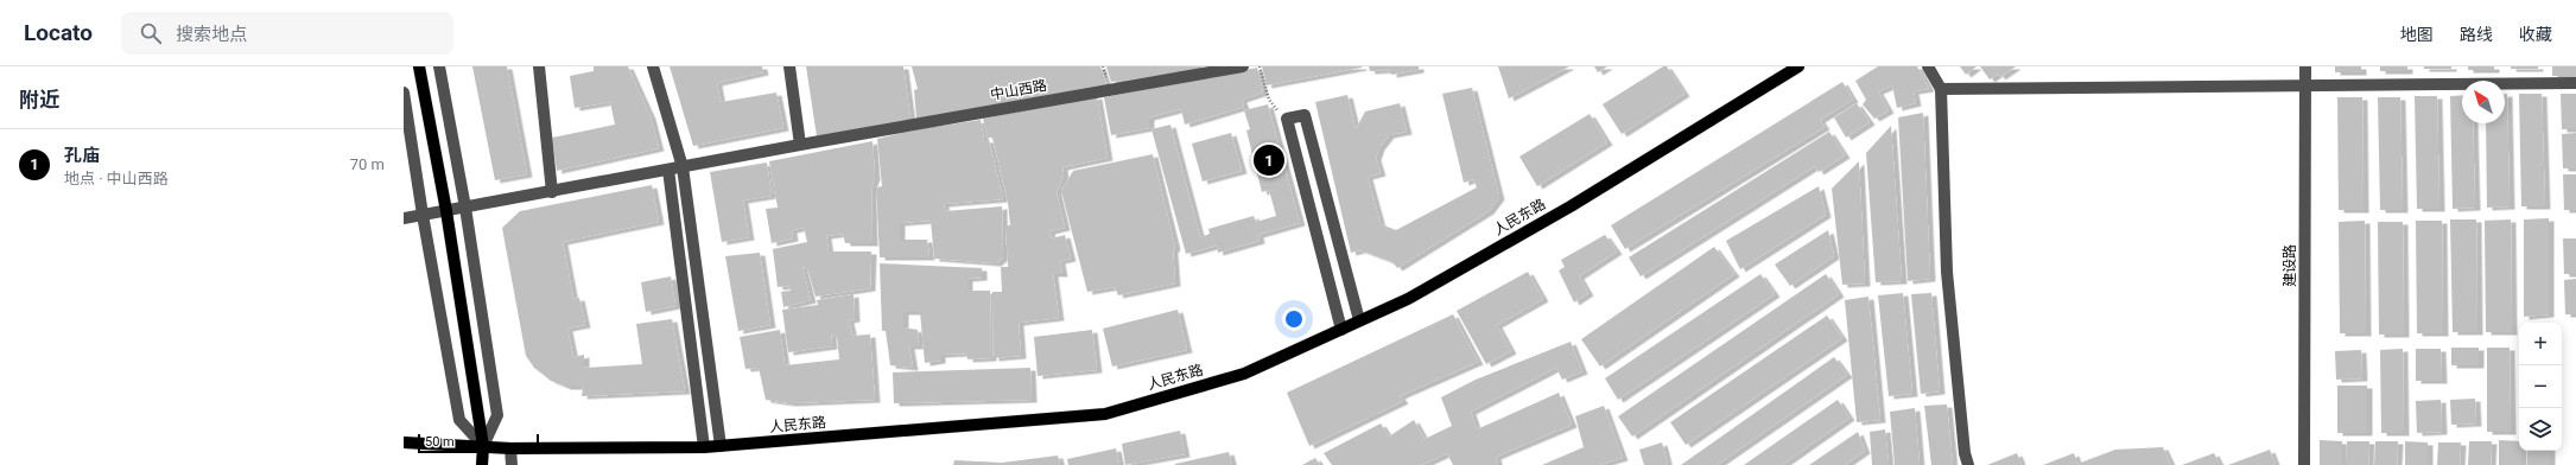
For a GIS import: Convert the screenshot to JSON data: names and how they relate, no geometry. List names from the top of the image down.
{
  "streets": {
    "main road": ["人民东路"],
    "street": ["中山西路", "建设路"]
  },
  "scale_bar": "50 m",
  "north": "top left",
  "page": {
    "header": "Locato",
    "search": "搜索地点",
    "nav": ["地图", "路线", "收藏"],
    "heading": "附近",
    "list": [
      {
        "mark": "1",
        "name": "孔庙",
        "note": "地点 · 中山西路",
        "value": "70 m"
      }
    ],
    "pins": "1",
    "map_buttons": ["+", "−"],
    "scale": "50 m"
  }
}
